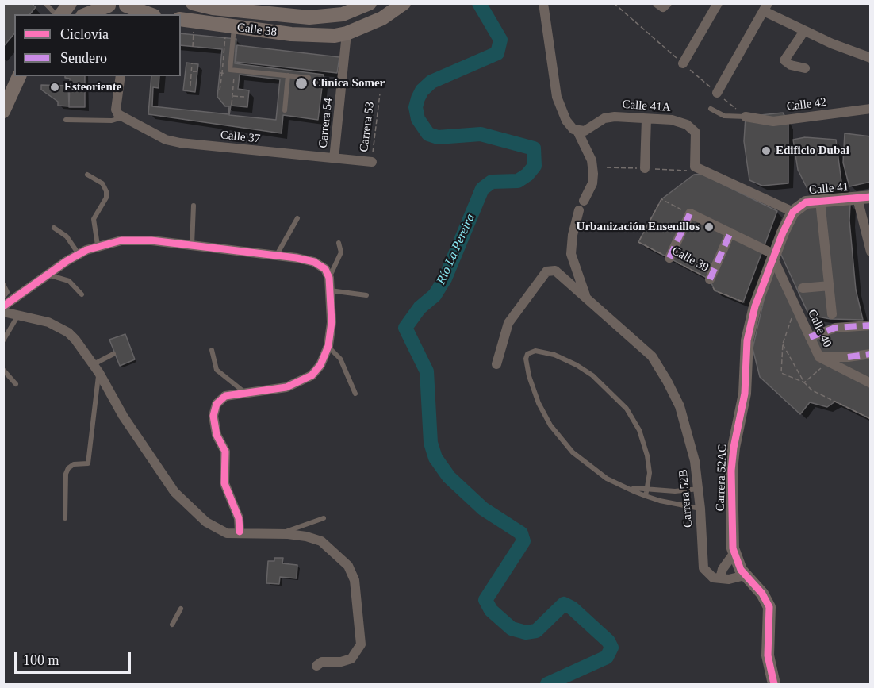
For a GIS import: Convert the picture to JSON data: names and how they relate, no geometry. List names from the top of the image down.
{
  "streets": {
    "main road": ["Calle 38"],
    "street": [
      "Calle 42",
      "Calle 41A",
      "Carrera 54",
      "Calle 37",
      "Calle 41",
      "Calle 40",
      "Carrera 52AC",
      "Carrera 52B"
    ],
    "path": ["Carrera 53", "Calle 39"]
  },
  "crossings": [
    ["Calle 38", "Carrera 54"],
    ["Calle 41A", "Calle 41"],
    ["Calle 41A", "Carrera 52AC"],
    ["Carrera 54", "Calle 37"],
    ["Carrera 53", "Calle 37"],
    ["Calle 41", "Carrera 52AC"],
    ["Calle 39", "Carrera 52AC"],
    ["Calle 40", "Carrera 52AC"]
  ],
  "water": ["Río La Pereira"],
  "places": [
    "Clínica Somer",
    "Esteoriente",
    "Edificio Dubai",
    "Urbanización Ensenillos"
  ],
  "legend": ["Ciclovía", "Sendero"],
  "scale_bar": "100 m"
}
